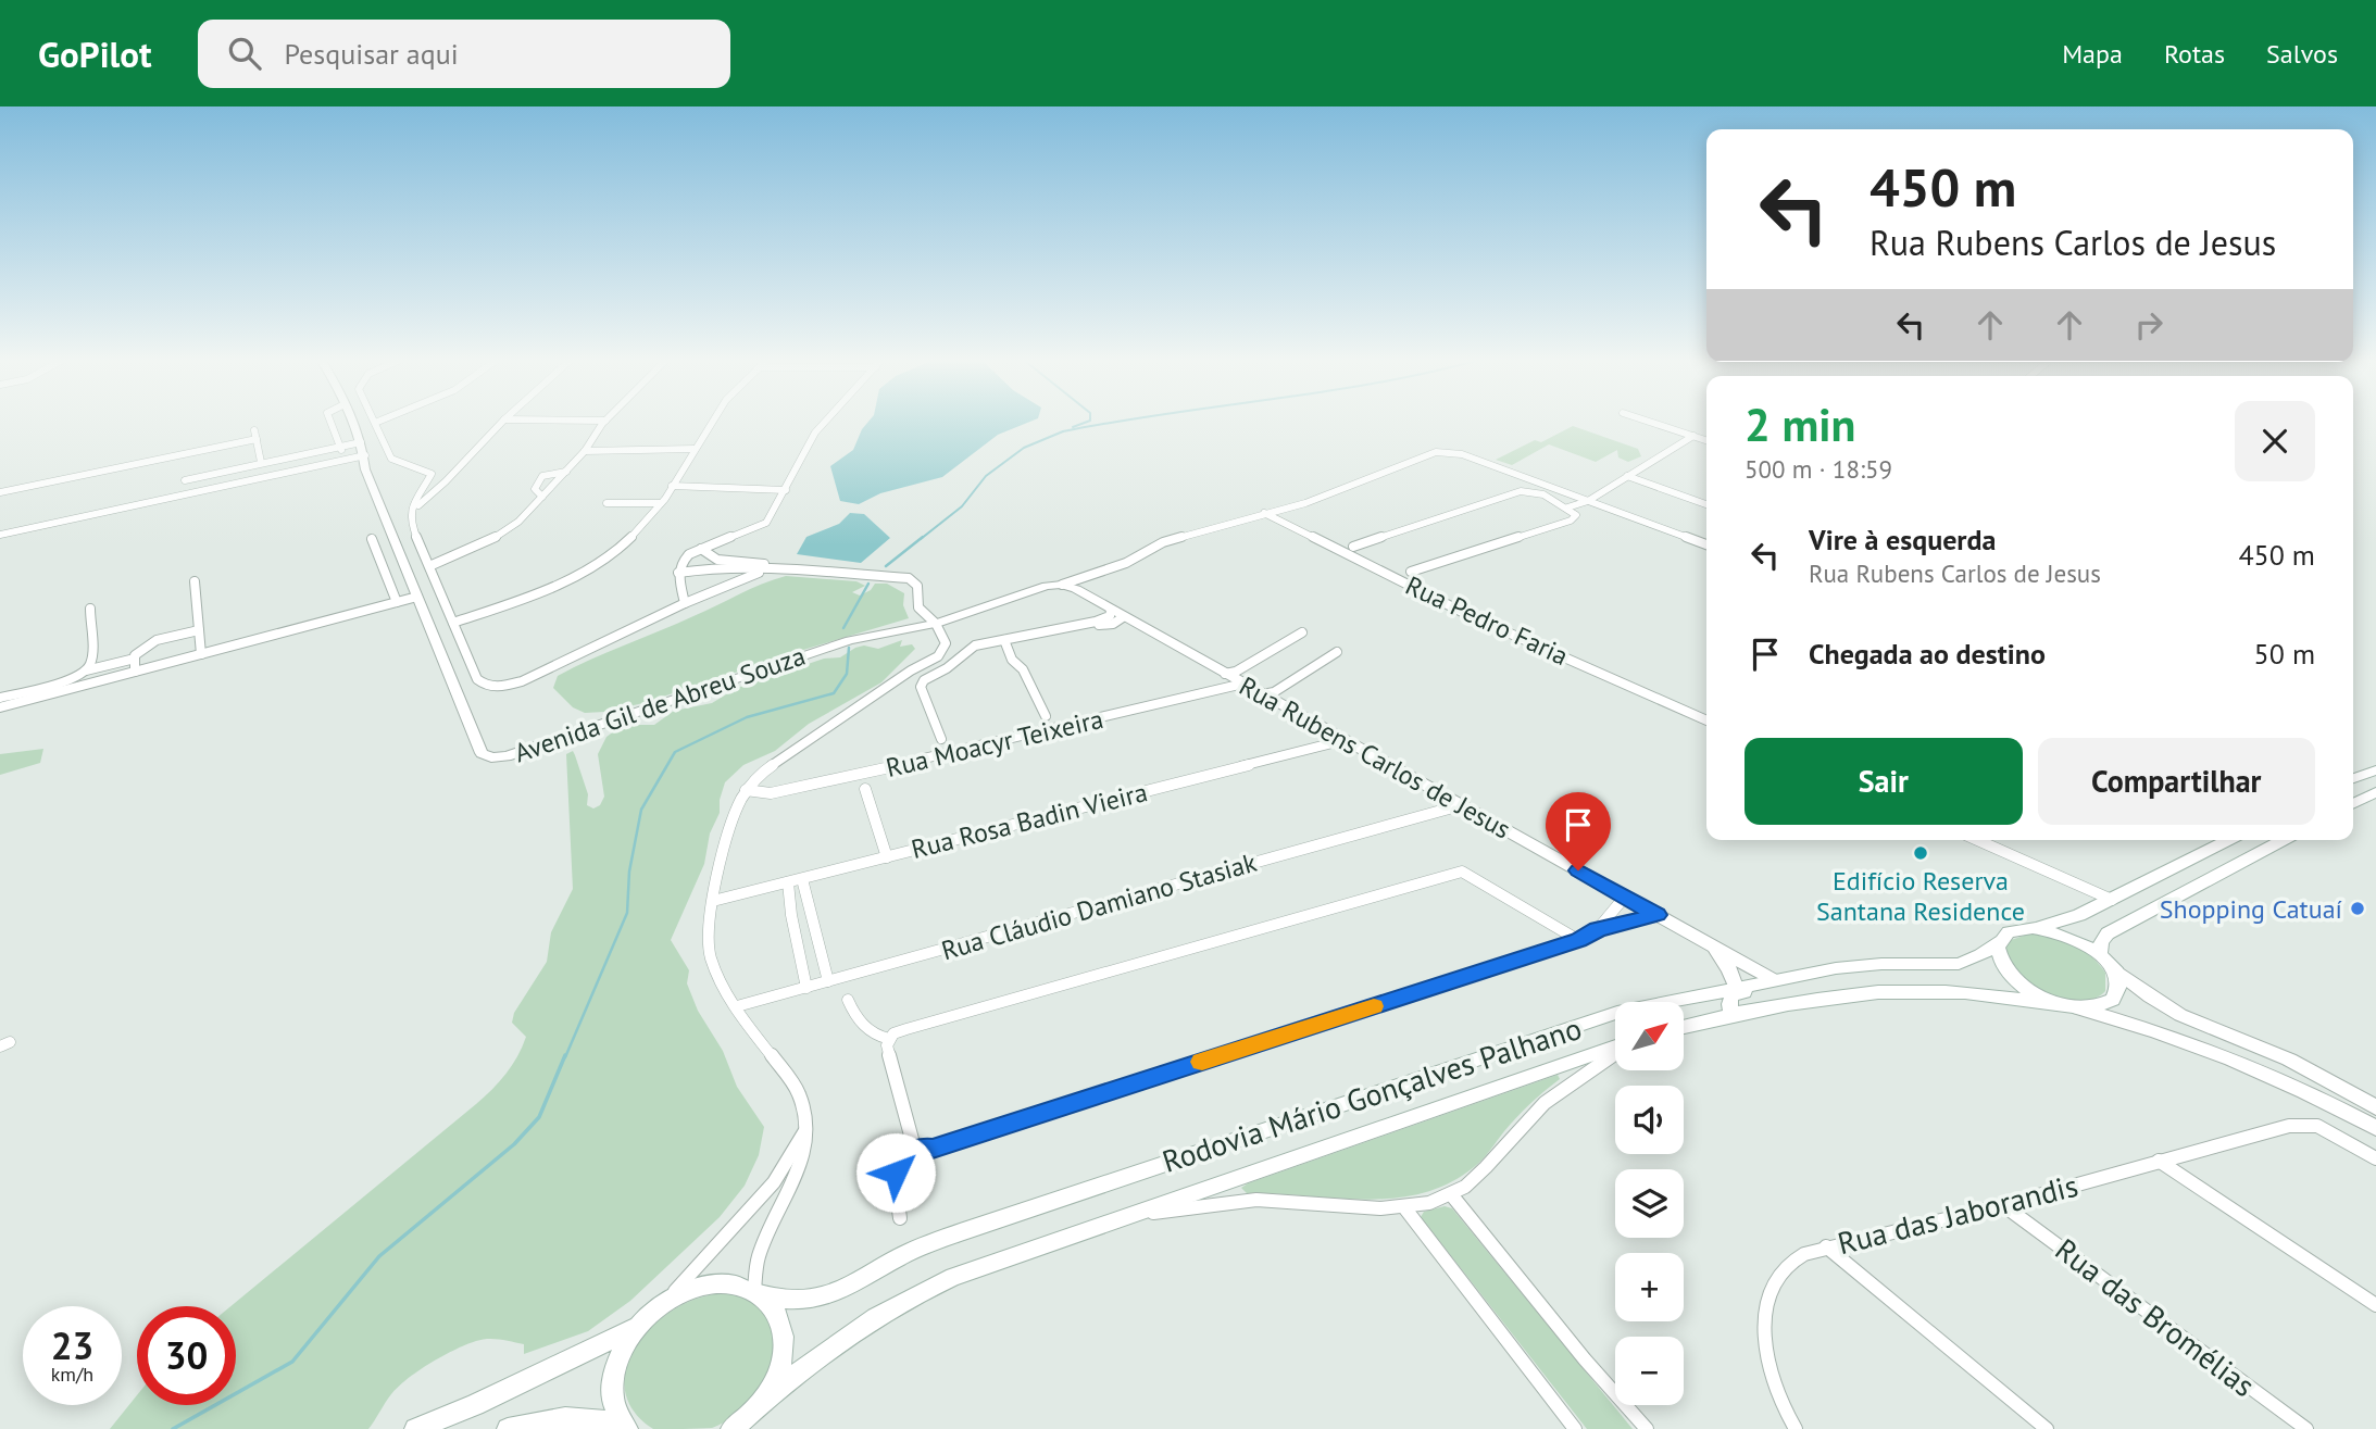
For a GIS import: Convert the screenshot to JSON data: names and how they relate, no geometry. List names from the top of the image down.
{
  "streets": {
    "main road": ["Avenida Gil de Abreu Souza", "Rua Rubens Carlos de Jesus", "Rodovia Mário Gonçalves Palhano"],
    "street": [
      "Rua Pedro Faria",
      "Rua Moacyr Teixeira",
      "Rua Rosa Badin Vieira",
      "Rua Cláudio Damiano Stasiak",
      "Rua das Jaborandis",
      "Rua das Bromélias"
    ]
  },
  "crossings": [
    ["Rua Moacyr Teixeira", "Rua Rubens Carlos de Jesus"],
    ["Rua Rubens Carlos de Jesus", "Rua Rosa Badin Vieira"],
    ["Rua Rubens Carlos de Jesus", "Rua Cláudio Damiano Stasiak"],
    ["Rua Rubens Carlos de Jesus", "Rodovia Mário Gonçalves Palhano"],
    ["Rua das Jaborandis", "Rua das Bromélias"]
  ],
  "places": ["Edifício Reserva Santana Residence", "Shopping Catuaí"],
  "north": "top right",
  "page": {
    "header": "GoPilot",
    "search": "Pesquisar aqui",
    "nav": ["Mapa", "Rotas", "Salvos"],
    "turn": ["450 m", "Rua Rubens Carlos de Jesus"],
    "heading": ["2 min", "500 m · 18:59"],
    "list": [
      {
        "name": "Vire à esquerda",
        "note": "Rua Rubens Carlos de Jesus",
        "value": "450 m"
      },
      {
        "name": "Chegada ao destino",
        "value": "50 m"
      }
    ],
    "buttons": ["Sair", "Compartilhar"],
    "map_buttons": ["+", "−"],
    "speed": "23 km/h",
    "limit": "30"
  }
}
